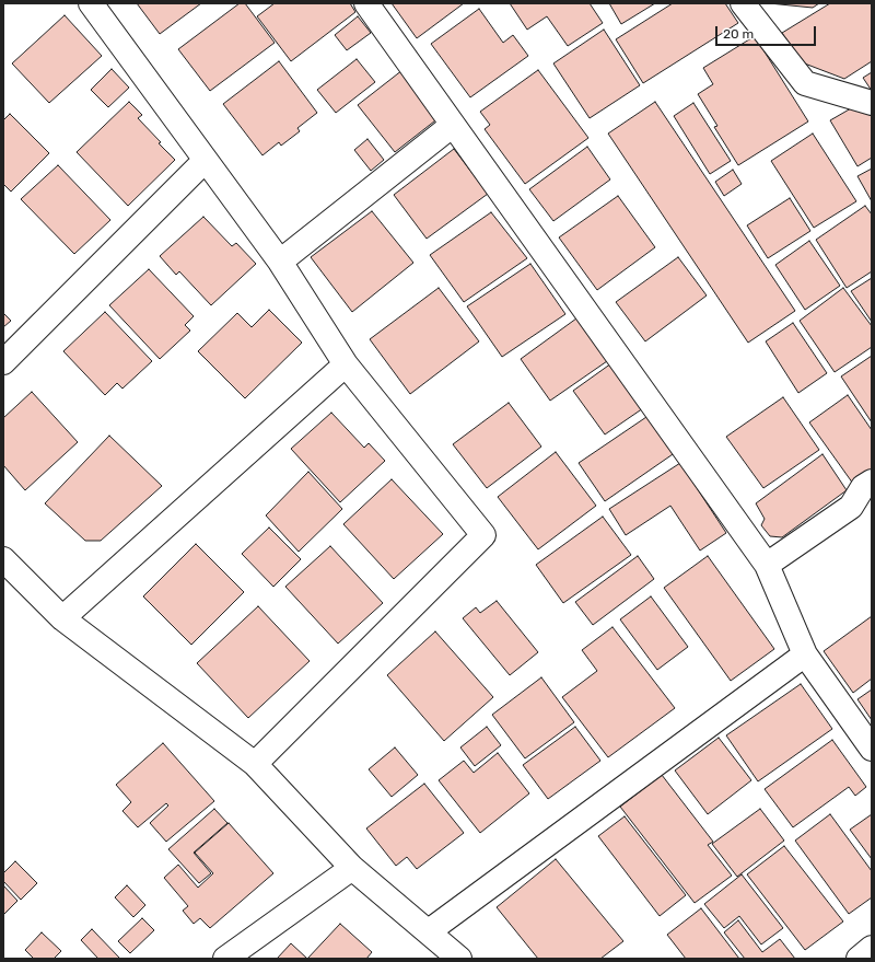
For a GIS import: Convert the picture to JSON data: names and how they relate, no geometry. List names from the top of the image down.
{
  "scale_bar": "20 m"
}
